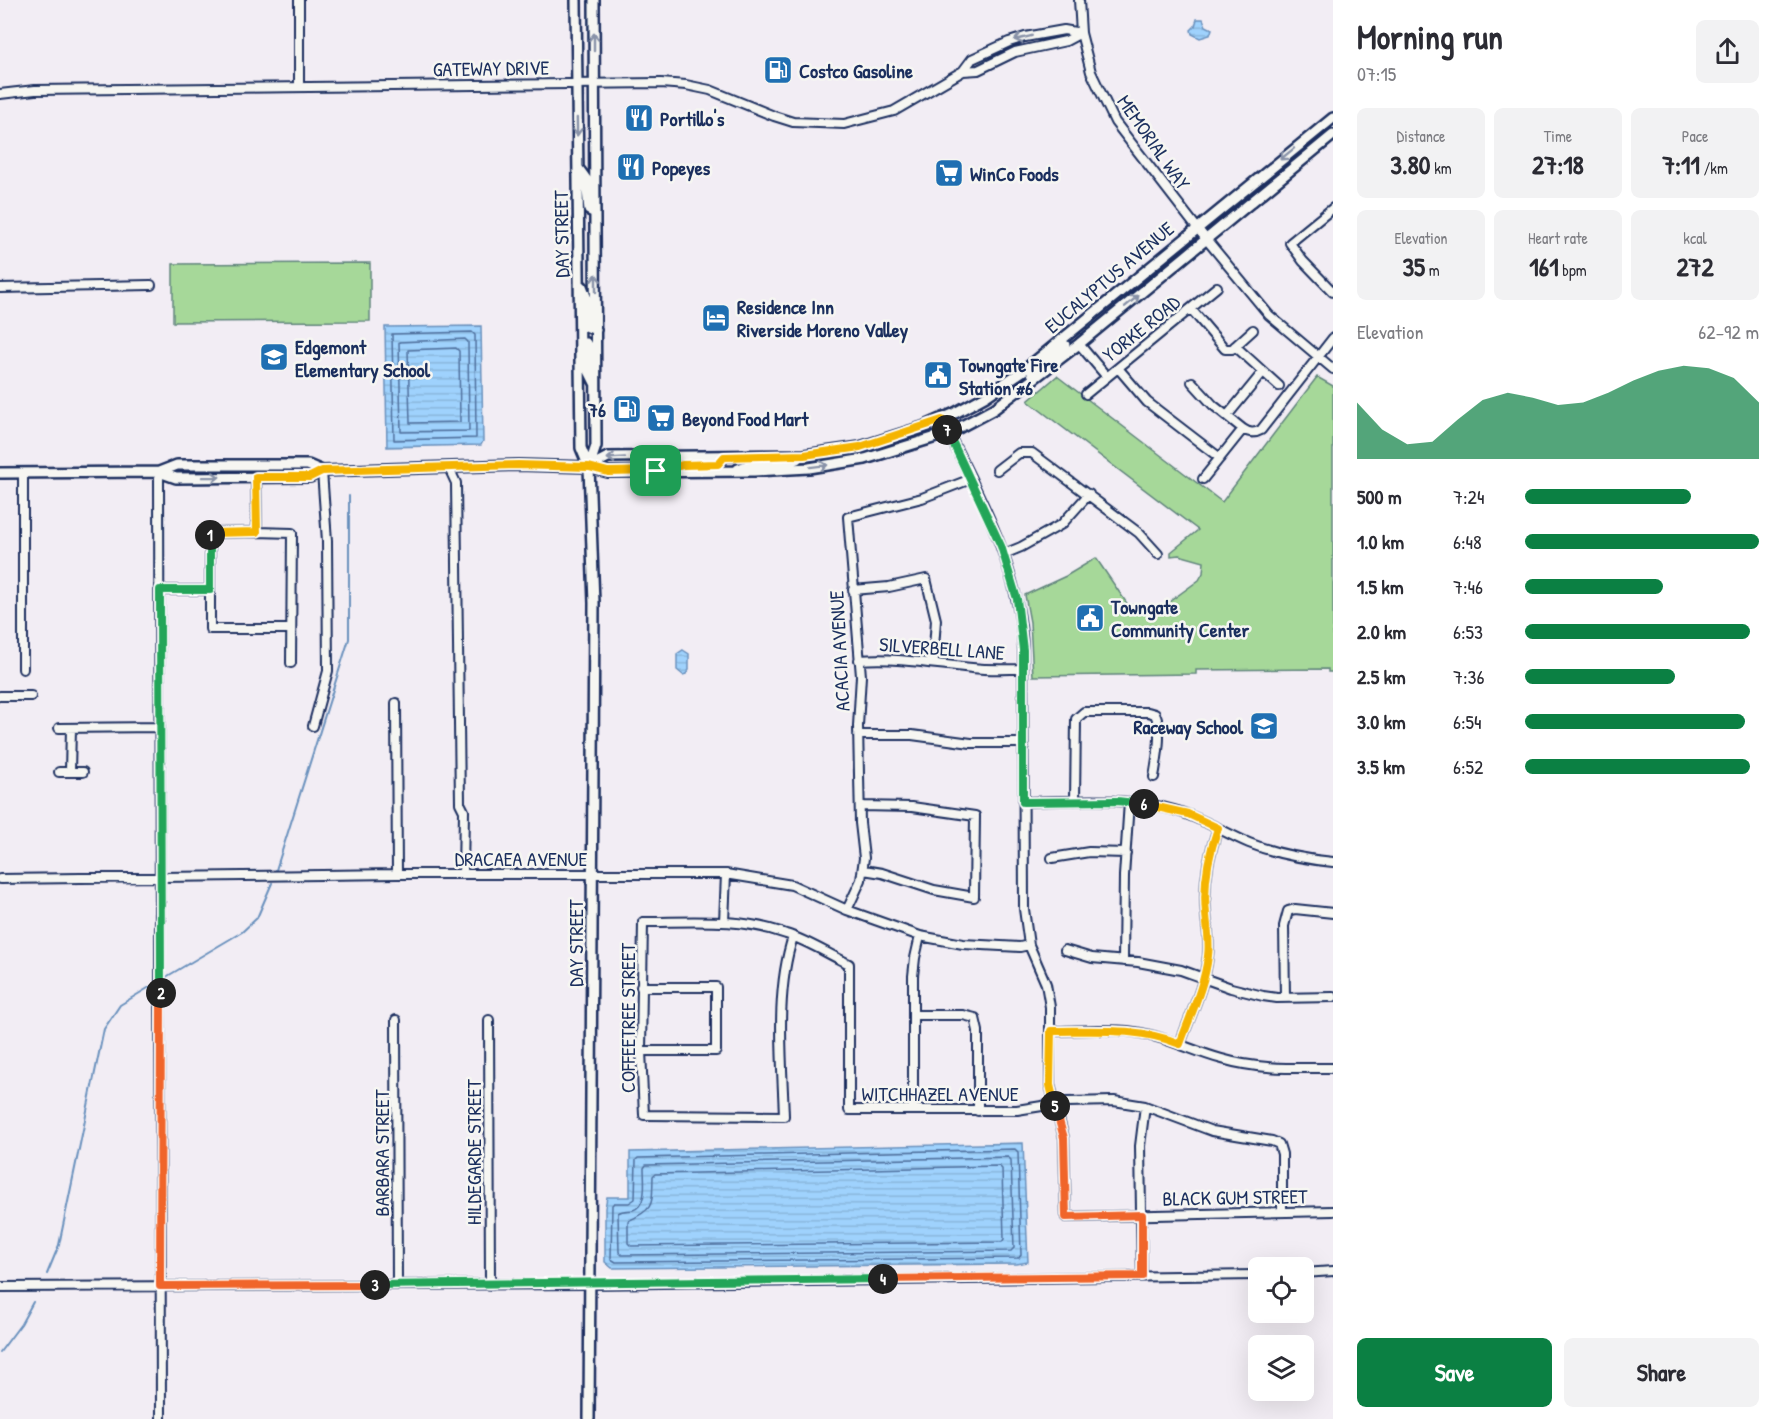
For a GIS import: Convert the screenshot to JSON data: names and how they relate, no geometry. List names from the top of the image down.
{
  "streets": {
    "main road": ["DAY STREET", "EUCALYPTUS AVENUE"],
    "street": [
      "GATEWAY DRIVE",
      "MEMORIAL WAY",
      "YORKE ROAD",
      "SILVERBELL LANE",
      "ACACIA AVENUE",
      "DRACAEA AVENUE",
      "COFFEETREE STREET",
      "WITCHHAZEL AVENUE",
      "HILDEGARDE STREET",
      "BARBARA STREET",
      "BLACK GUM STREET"
    ]
  },
  "crossings": [
    ["GATEWAY DRIVE", "MEMORIAL WAY"],
    ["GATEWAY DRIVE", "DAY STREET"],
    ["MEMORIAL WAY", "EUCALYPTUS AVENUE"],
    ["DAY STREET", "EUCALYPTUS AVENUE"],
    ["DAY STREET", "DRACAEA AVENUE"],
    ["SILVERBELL LANE", "ACACIA AVENUE"],
    ["ACACIA AVENUE", "DRACAEA AVENUE"],
    ["COFFEETREE STREET", "WITCHHAZEL AVENUE"],
    ["WITCHHAZEL AVENUE", "BLACK GUM STREET"]
  ],
  "places": {
    "fuel station": ["Costco Gasoline", "76"],
    "restaurant": ["Portillo's", "Popeyes"],
    "supermarket": ["WinCo Foods", "Beyond Food Mart"],
    "hotel": ["Residence Inn Riverside Moreno Valley"],
    "school or university": ["Edgemont Elementary School", "Raceway School"],
    "public building": ["Towngate Fire Station #6", "Towngate Community Center"]
  },
  "page": {
    "heading": ["Morning run", "07:15"],
    "stats": [
      ["Distance", "3.80 km"],
      ["Time", "27:18"],
      ["Pace", "7:11 /km"],
      ["Elevation", "35 m"],
      ["Heart rate", "161 bpm"],
      ["kcal", "272"]
    ],
    "chart": ["Elevation", "62–92 m"],
    "pins": [
      "7",
      "1",
      "6",
      "2",
      "5",
      "4",
      "3"
    ],
    "list": [
      {
        "name": "500 m",
        "note": "7:24"
      },
      {
        "name": "1.0 km",
        "note": "6:48"
      },
      {
        "name": "1.5 km",
        "note": "7:46"
      },
      {
        "name": "2.0 km",
        "note": "6:53"
      },
      {
        "name": "2.5 km",
        "note": "7:36"
      },
      {
        "name": "3.0 km",
        "note": "6:54"
      },
      {
        "name": "3.5 km",
        "note": "6:52"
      }
    ],
    "buttons": ["Save", "Share"]
  }
}
